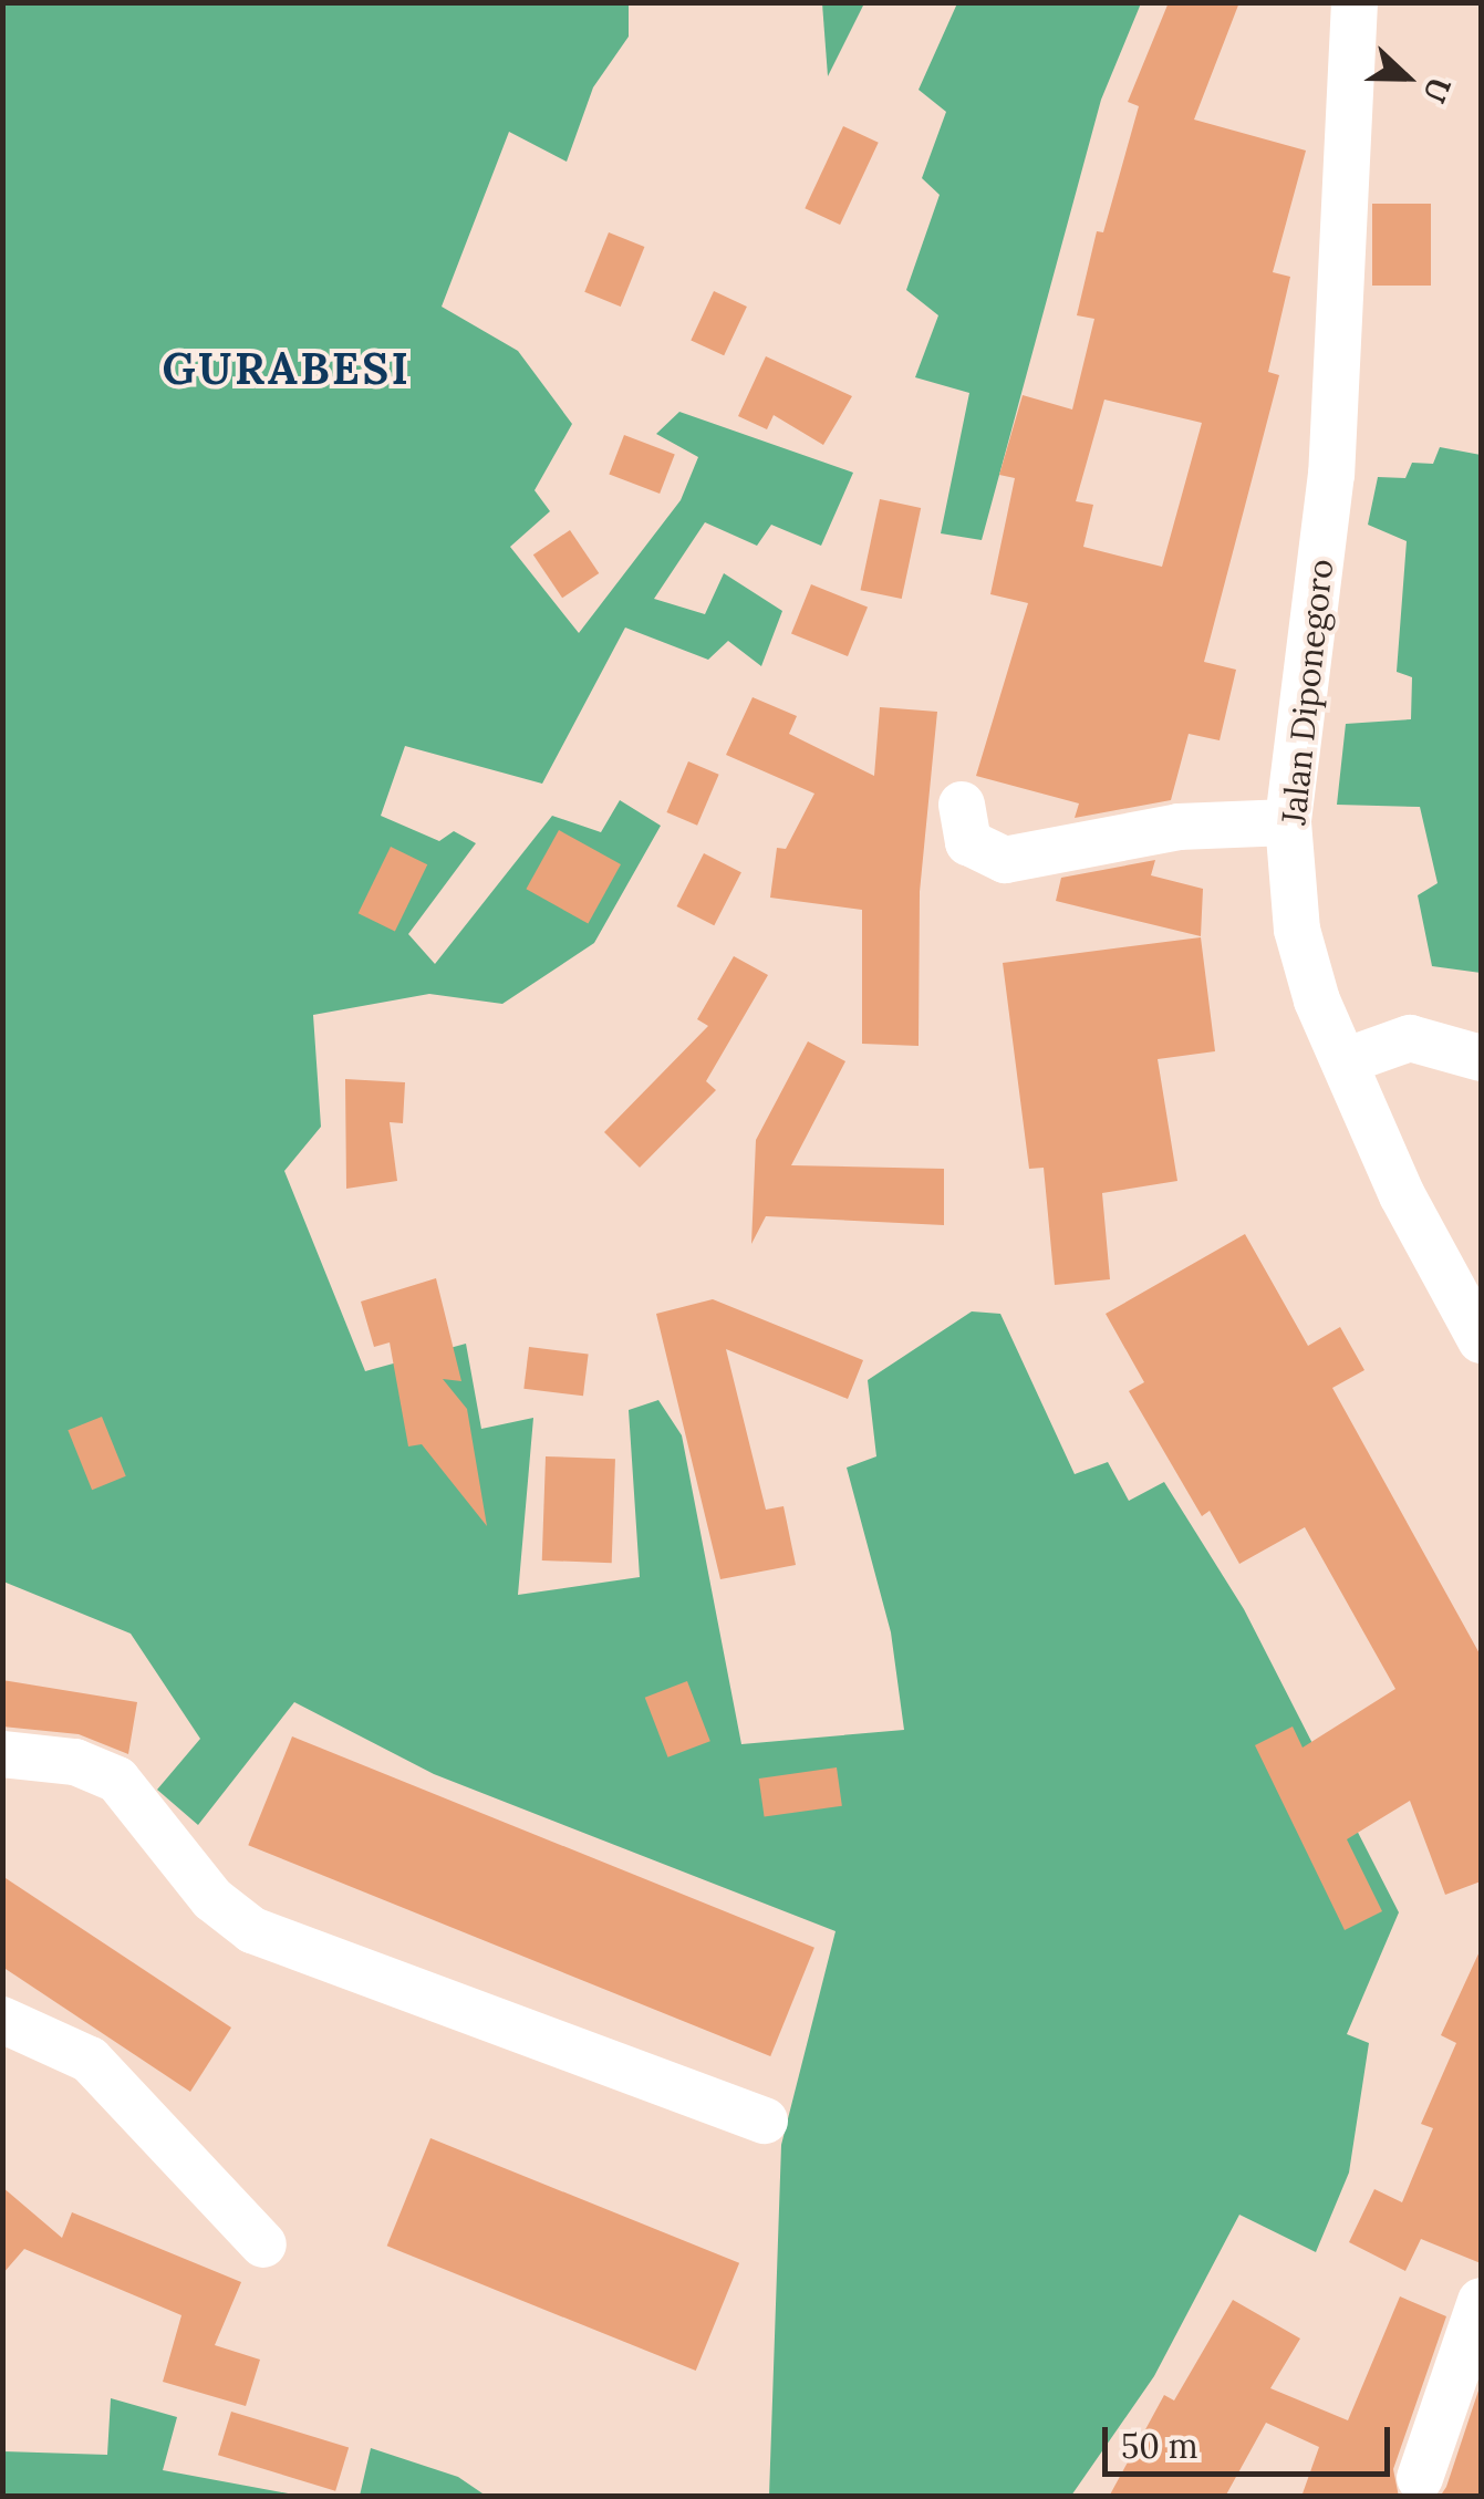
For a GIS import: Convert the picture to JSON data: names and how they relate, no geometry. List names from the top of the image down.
{
  "streets": {
    "street": ["Jalan Diponegoro"]
  },
  "districts": ["GURABESI"],
  "scale_bar": "50 m",
  "north": "right"
}
